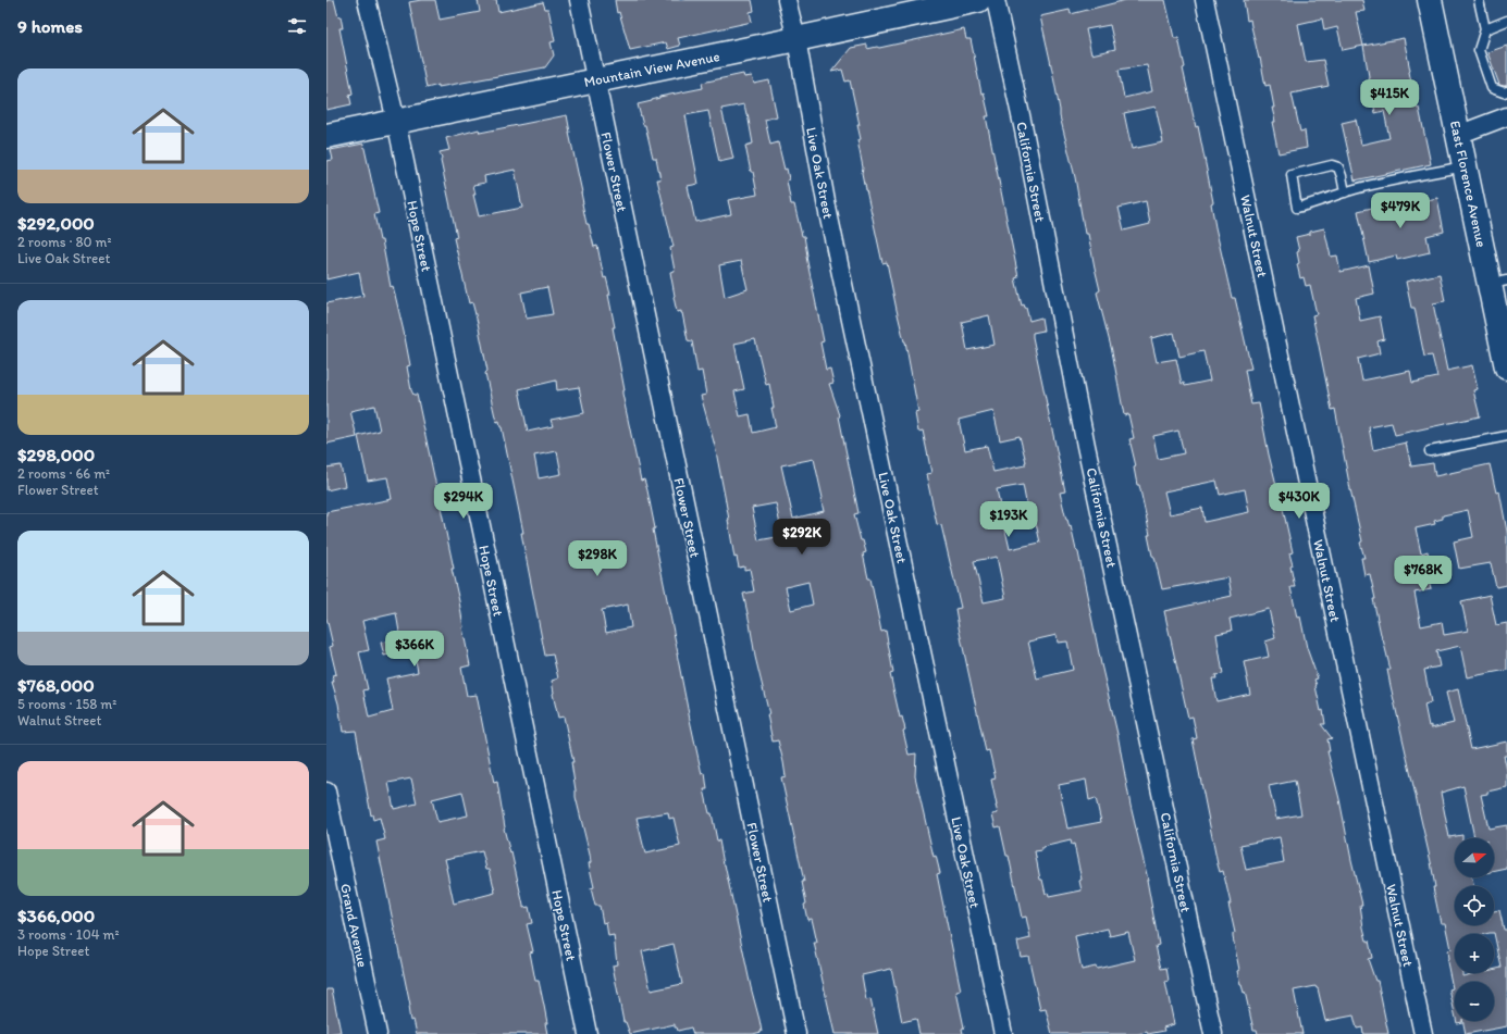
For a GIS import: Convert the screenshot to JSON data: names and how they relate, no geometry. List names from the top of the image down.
{
  "streets": {
    "street": [
      "Mountain View Avenue",
      "Flower Street",
      "California Street",
      "Live Oak Street",
      "East Florence Avenue",
      "Hope Street",
      "Walnut Street",
      "Grand Avenue"
    ]
  },
  "crossings": [
    ["Mountain View Avenue", "Flower Street"],
    ["Mountain View Avenue", "Live Oak Street"],
    ["Mountain View Avenue", "Hope Street"]
  ],
  "north": "right",
  "page": {
    "heading": "9 homes",
    "list": [
      {
        "name": "$292,000",
        "note": "2 rooms · 80 m² · Live Oak Street"
      },
      {
        "name": "$298,000",
        "note": "2 rooms · 66 m² · Flower Street"
      },
      {
        "name": "$768,000",
        "note": "5 rooms · 158 m² · Walnut Street"
      },
      {
        "name": "$366,000",
        "note": "3 rooms · 104 m² · Hope Street"
      }
    ],
    "price": [
      "$415K",
      "$479K",
      "$294K",
      "$430K",
      "$193K",
      "$292K",
      "$298K",
      "$768K",
      "$366K"
    ],
    "map_buttons": ["+", "−"]
  }
}
